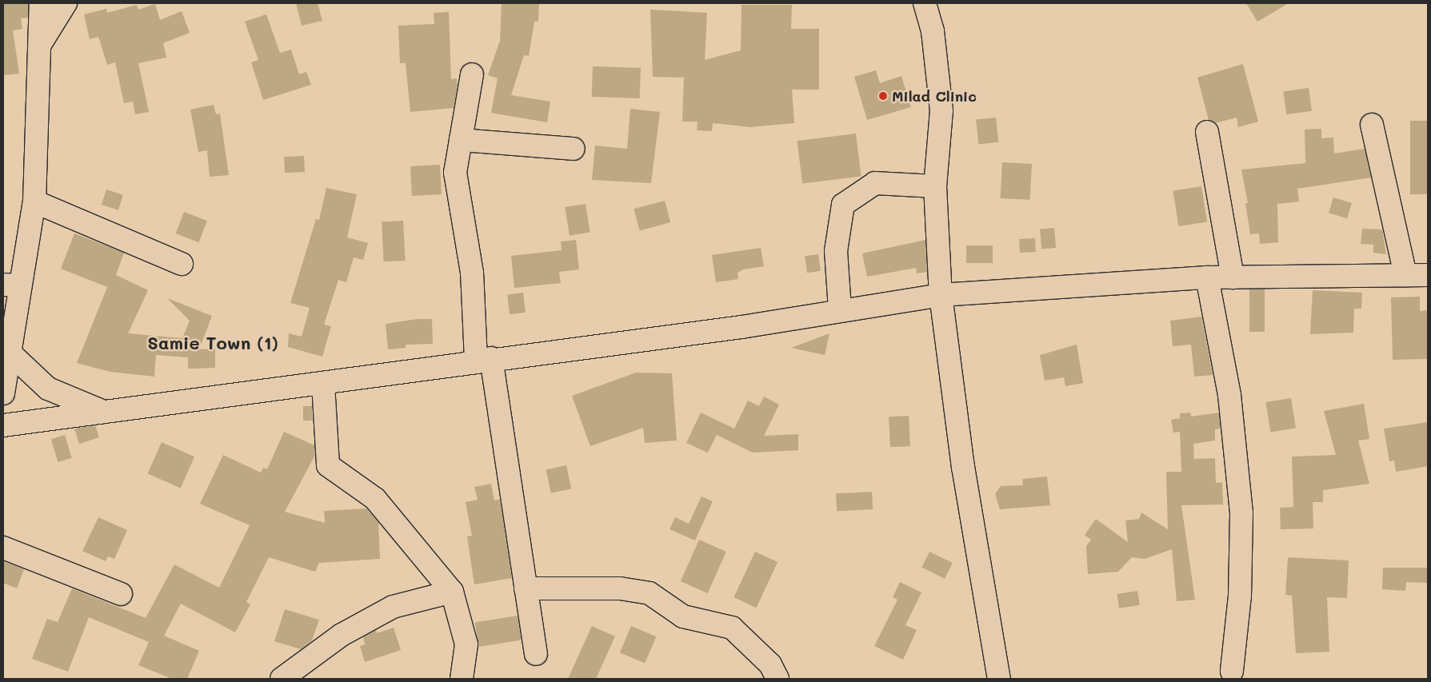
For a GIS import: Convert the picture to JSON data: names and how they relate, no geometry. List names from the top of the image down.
{
  "districts": ["Samie Town (1)"],
  "places": ["Milad Clinic"]
}
